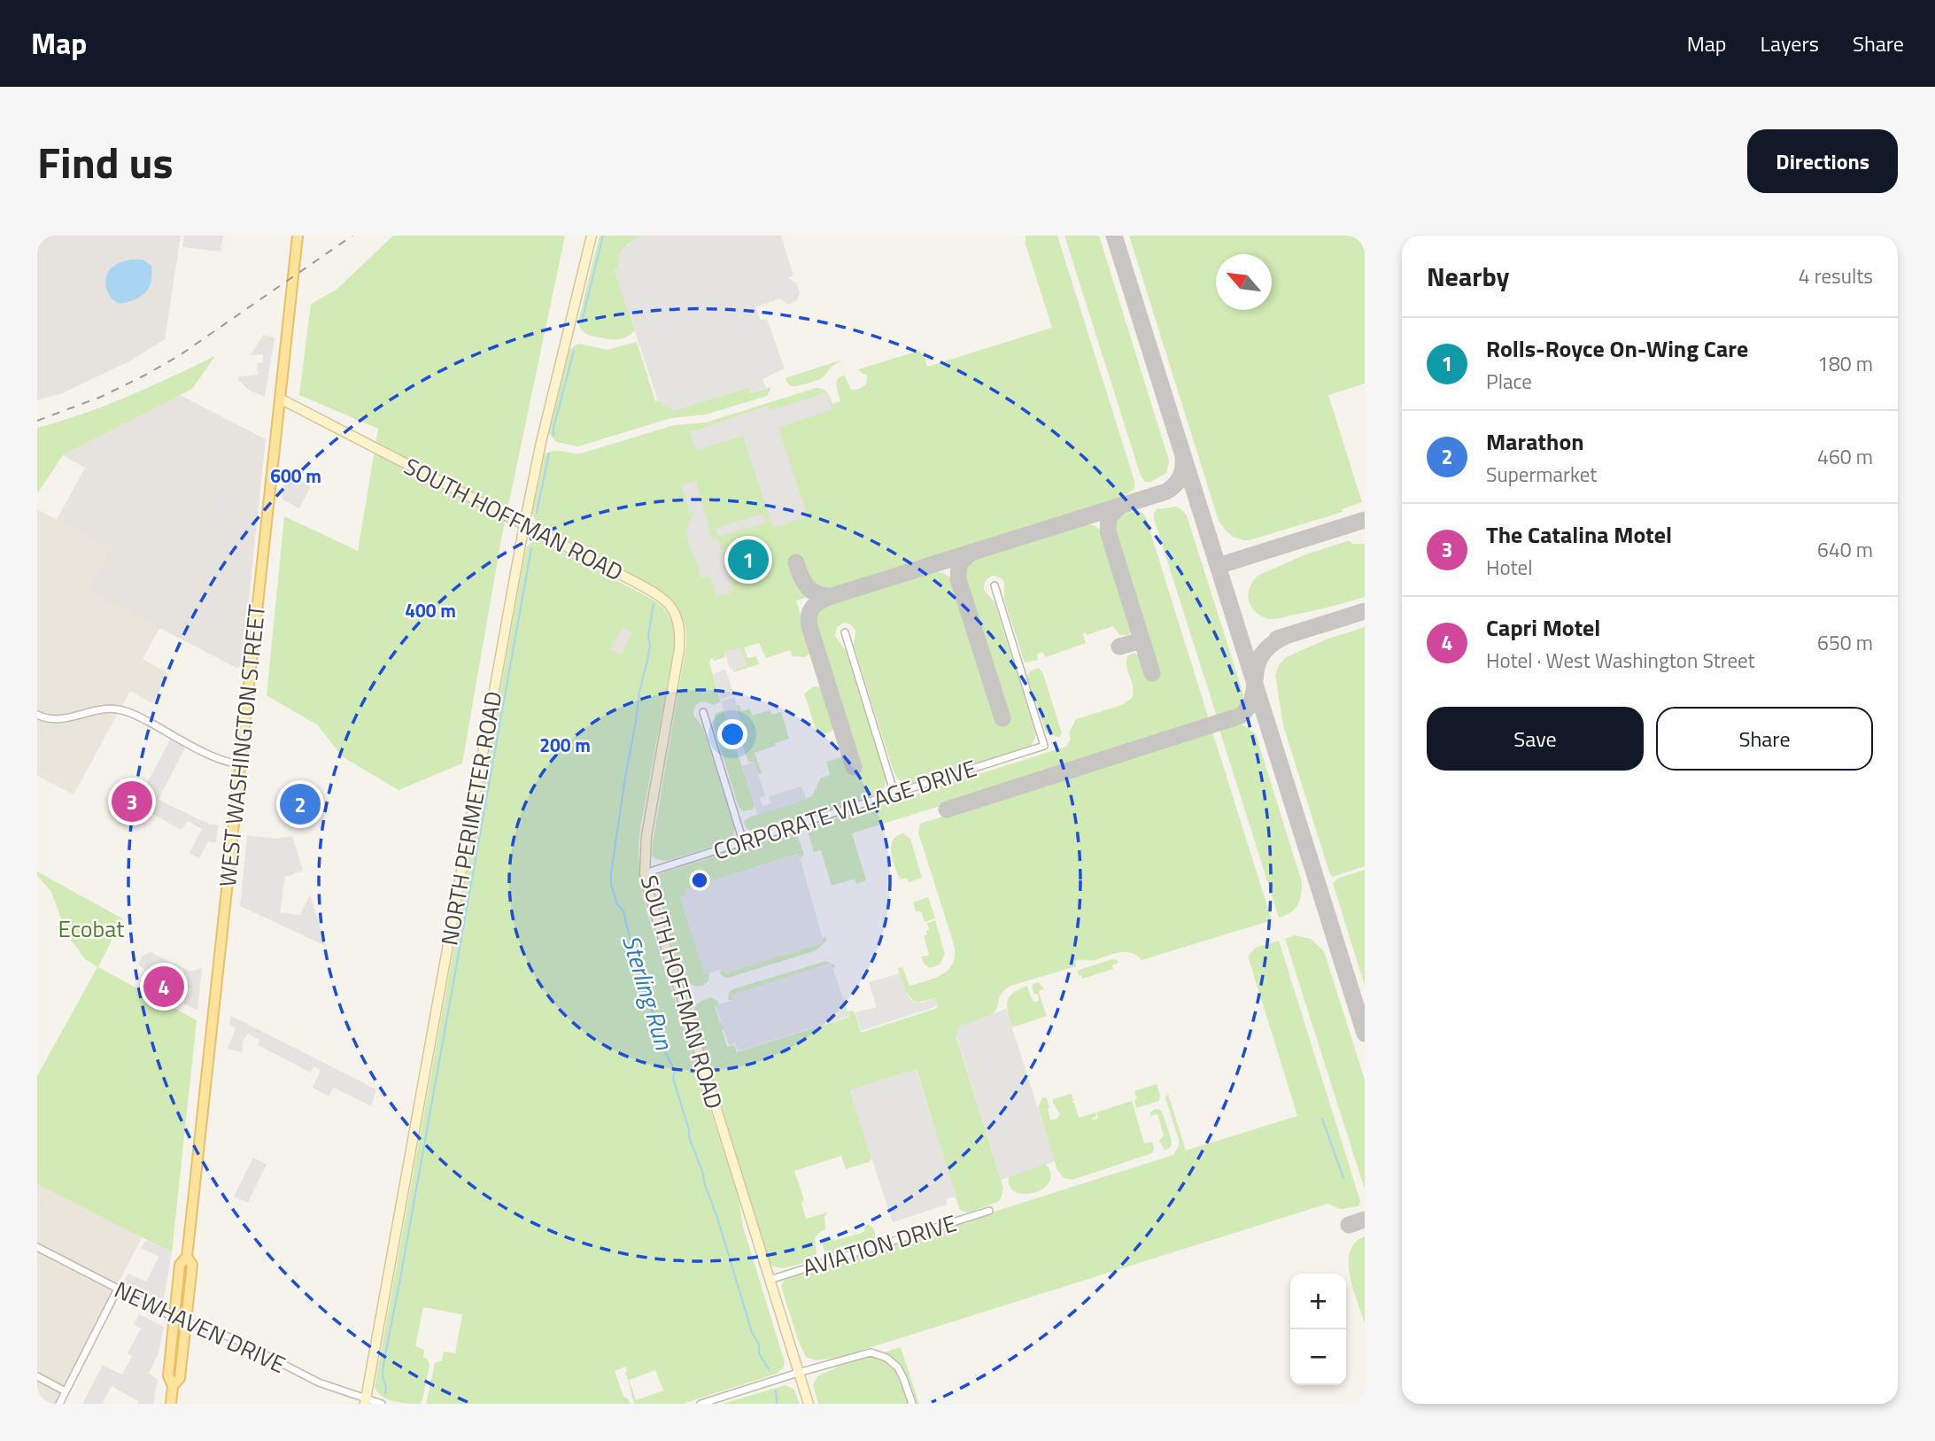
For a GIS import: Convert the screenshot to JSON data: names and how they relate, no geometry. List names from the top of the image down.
{
  "streets": {
    "main road": ["WEST WASHINGTON STREET"],
    "street": [
      "SOUTH HOFFMAN ROAD",
      "CORPORATE VILLAGE DRIVE",
      "NORTH PERIMETER ROAD",
      "AVIATION DRIVE",
      "NEWHAVEN DRIVE"
    ]
  },
  "crossings": [
    ["SOUTH HOFFMAN ROAD", "WEST WASHINGTON STREET"],
    ["SOUTH HOFFMAN ROAD", "CORPORATE VILLAGE DRIVE"],
    ["SOUTH HOFFMAN ROAD", "NORTH PERIMETER ROAD"],
    ["SOUTH HOFFMAN ROAD", "AVIATION DRIVE"],
    ["WEST WASHINGTON STREET", "NEWHAVEN DRIVE"],
    ["NORTH PERIMETER ROAD", "NEWHAVEN DRIVE"]
  ],
  "water": ["Sterling Run"],
  "parks": ["Ecobat"],
  "north": "top left",
  "page": {
    "header": "Map",
    "nav": ["Map", "Layers", "Share"],
    "title": "Find us",
    "buttons": [
      "Directions",
      ["Save", "Share"]
    ],
    "heading": ["Nearby", "4 results"],
    "list": [
      {
        "mark": "1",
        "name": "Rolls-Royce On-Wing Care",
        "note": "Place",
        "value": "180 m"
      },
      {
        "mark": "2",
        "name": "Marathon",
        "note": "Supermarket",
        "value": "460 m"
      },
      {
        "mark": "3",
        "name": "The Catalina Motel",
        "note": "Hotel",
        "value": "640 m"
      },
      {
        "mark": "4",
        "name": "Capri Motel",
        "note": "Hotel · West Washington Street",
        "value": "650 m"
      }
    ],
    "pins": [
      "1",
      "3",
      "2",
      "4"
    ],
    "map_buttons": ["+", "−"]
  },
  "rings": ["600 m", "400 m", "200 m"]
}
